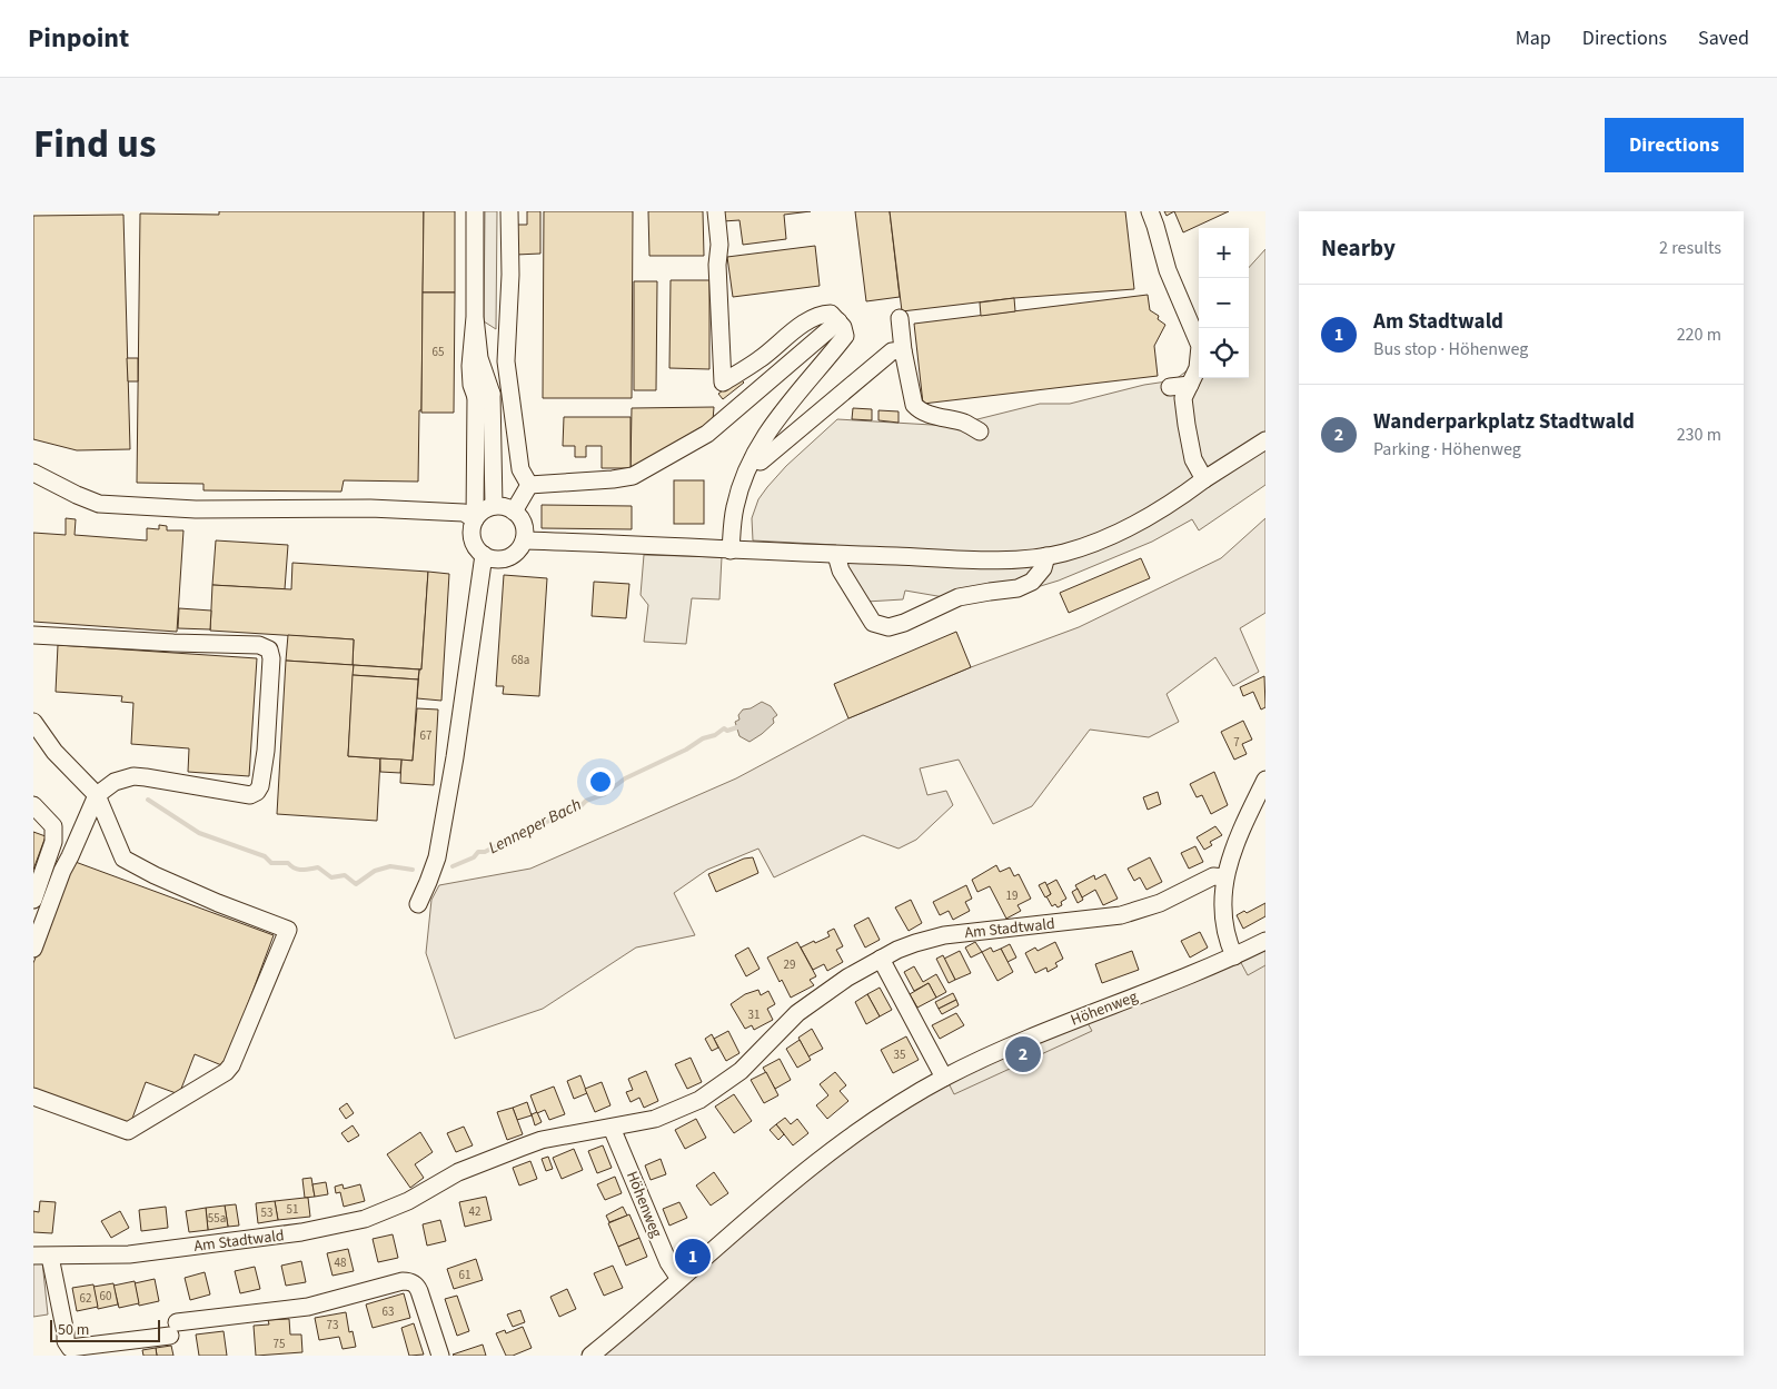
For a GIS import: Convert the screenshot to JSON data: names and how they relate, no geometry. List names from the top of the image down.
{
  "streets": {
    "street": ["Am Stadtwald", "Höhenweg"]
  },
  "crossings": [
    ["Am Stadtwald", "Höhenweg"]
  ],
  "water": ["Lenneper Bach"],
  "house_numbers": [
    "65",
    "68a",
    "67",
    "7",
    "19",
    "29",
    "31",
    "35",
    "51",
    "42",
    "53",
    "55a",
    "48",
    "61",
    "60",
    "62",
    "63",
    "73",
    "75"
  ],
  "scale_bar": "50 m",
  "page": {
    "header": "Pinpoint",
    "nav": ["Map", "Directions", "Saved"],
    "title": "Find us",
    "buttons": "Directions",
    "heading": ["Nearby", "2 results"],
    "map_buttons": ["+", "−"],
    "list": [
      {
        "mark": "1",
        "name": "Am Stadtwald",
        "note": "Bus stop · Höhenweg",
        "value": "220 m"
      },
      {
        "mark": "2",
        "name": "Wanderparkplatz Stadtwald",
        "note": "Parking · Höhenweg",
        "value": "230 m"
      }
    ],
    "pins": ["2", "1"],
    "scale": "50 m"
  }
}
